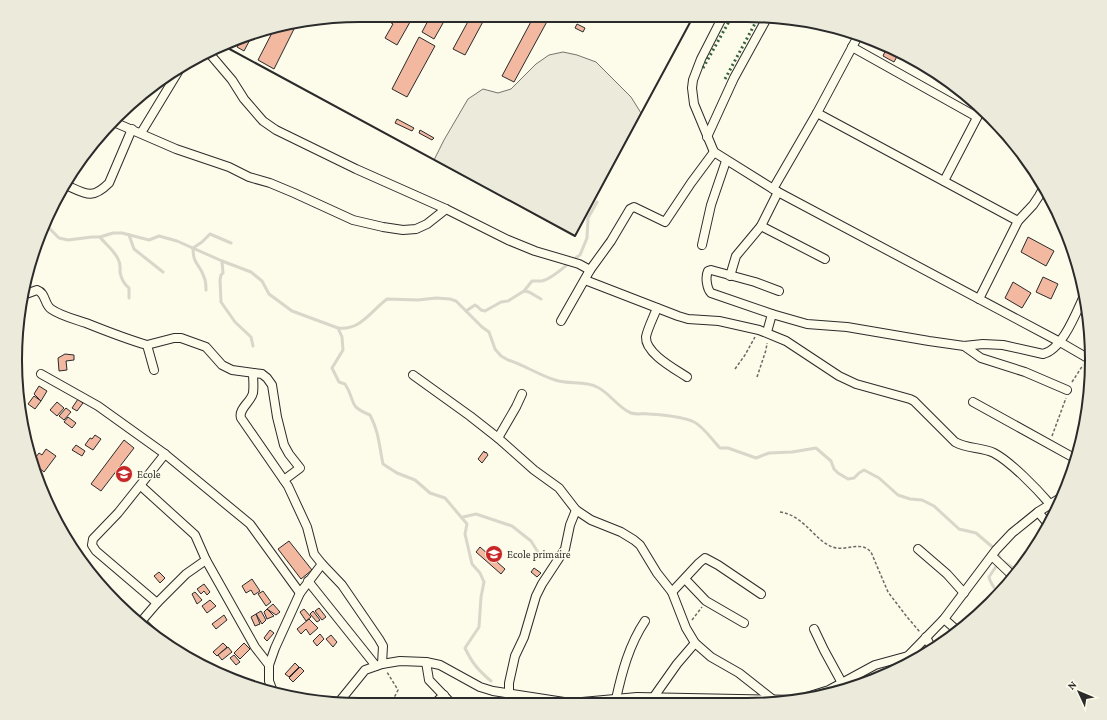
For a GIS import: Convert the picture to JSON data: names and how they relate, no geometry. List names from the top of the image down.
{
  "places": {
    "school or university": ["Ecole", "Ecole primaire"]
  },
  "north": "top left"
}
